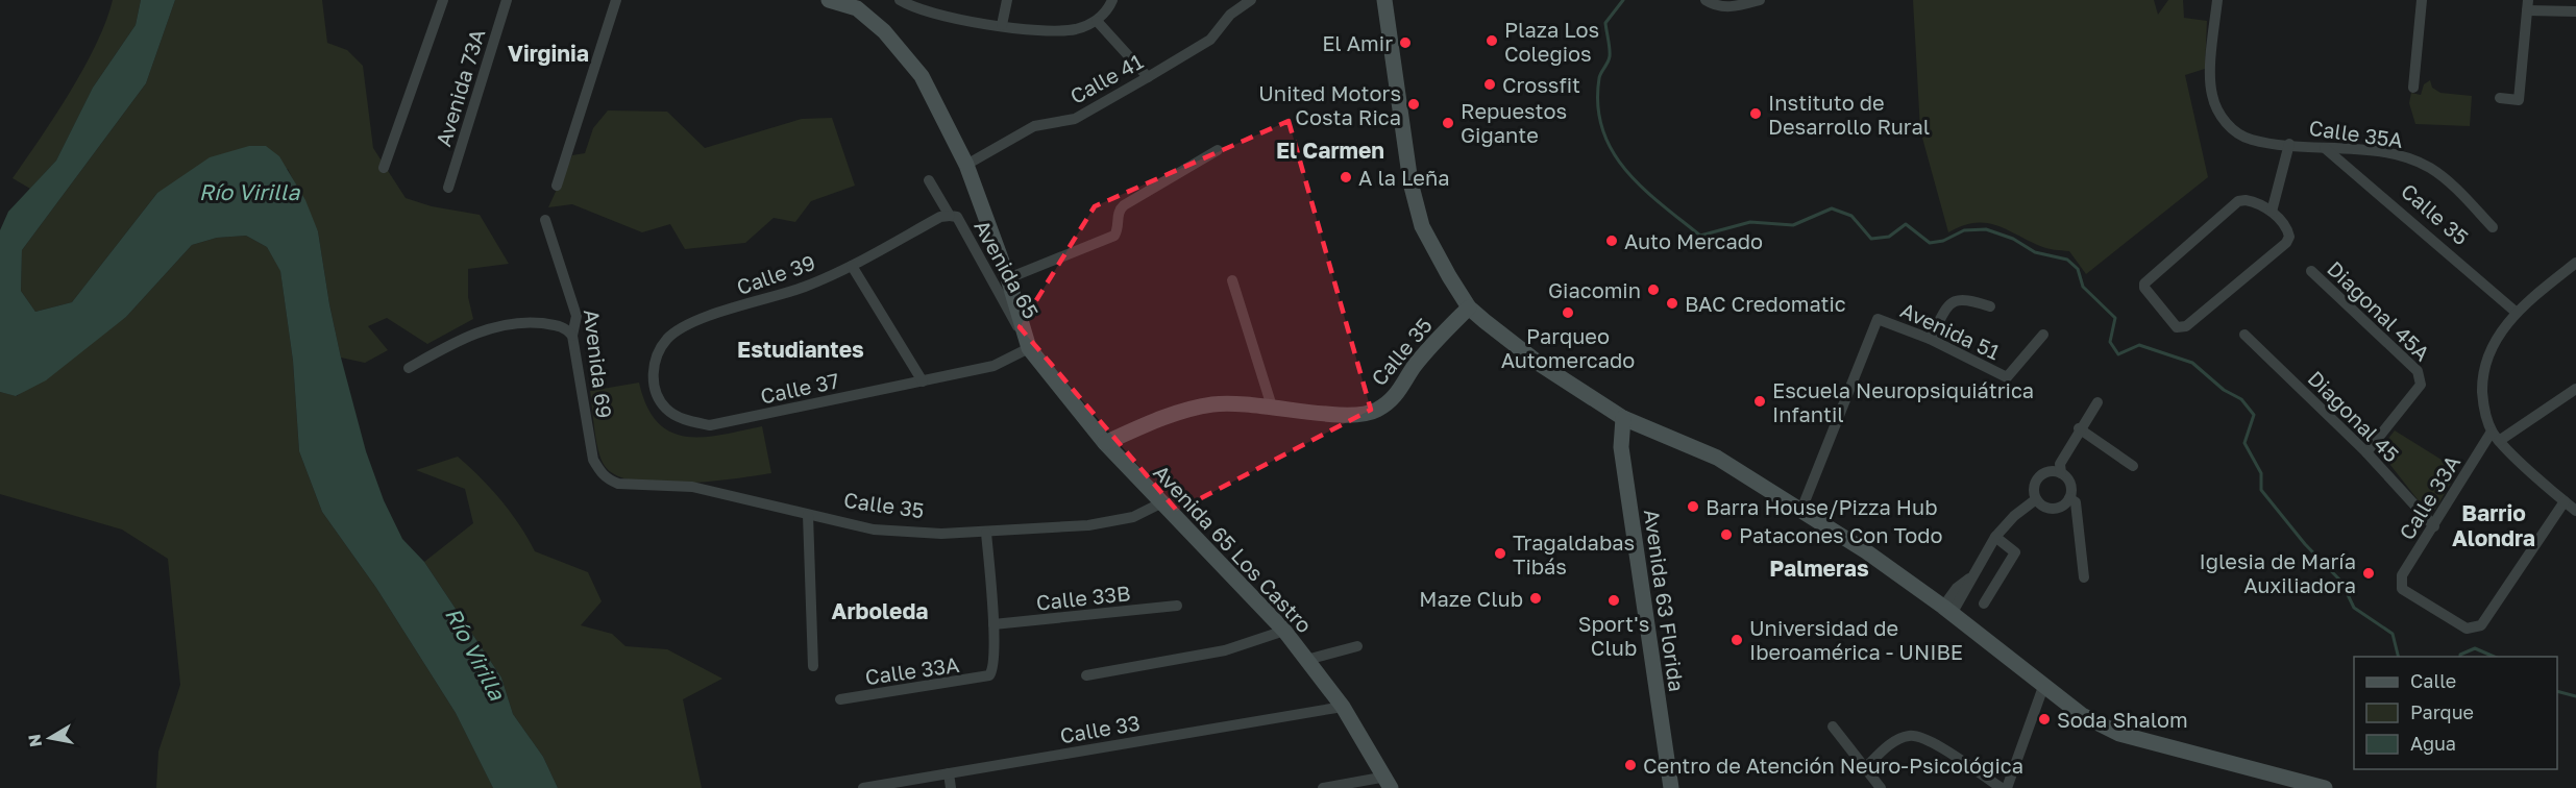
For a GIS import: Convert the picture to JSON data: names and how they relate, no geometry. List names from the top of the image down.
{
  "streets": {
    "main road": ["Calle 35", "Avenida 65 Los Castro", "Avenida 63 Florida"],
    "street": [
      "Calle 41",
      "Avenida 73A",
      "Calle 35A",
      "Avenida 65",
      "Calle 39",
      "Diagonal 45A",
      "Avenida 51",
      "Avenida 69",
      "Calle 37",
      "Diagonal 45",
      "Calle 33A",
      "Calle 33B",
      "Calle 33"
    ]
  },
  "crossings": [
    ["Calle 35A", "Calle 35"],
    ["Calle 35", "Avenida 69"],
    ["Calle 35", "Avenida 65 Los Castro"],
    ["Avenida 65", "Calle 39"],
    ["Avenida 65", "Calle 37"],
    ["Avenida 65", "Avenida 65 Los Castro"],
    ["Calle 39", "Calle 37"],
    ["Diagonal 45A", "Diagonal 45"],
    ["Calle 37", "Avenida 65 Los Castro"],
    ["Diagonal 45", "Calle 33A"],
    ["Calle 33A", "Calle 33B"],
    ["Avenida 65 Los Castro", "Calle 33"]
  ],
  "districts": [
    "Virginia",
    "El Carmen",
    "Estudiantes",
    "Barrio Alondra",
    "Palmeras",
    "Arboleda"
  ],
  "water": ["Río Virilla"],
  "places": [
    "Plaza Los Colegios",
    "El Amir",
    "Crossfit",
    "United Motors Costa Rica",
    "Instituto de Desarrollo Rural",
    "Repuestos Gigante",
    "A la Leña",
    "Auto Mercado",
    "Giacomin",
    "BAC Credomatic",
    "Parqueo Automercado",
    "Escuela Neuropsiquiátrica Infantil",
    "Barra House/Pizza Hub",
    "Patacones Con Todo",
    "Tragaldabas Tibás",
    "Iglesia de María Auxiliadora",
    "Maze Club",
    "Sport's Club",
    "Universidad de Iberoamérica - UNIBE",
    "Soda Shalom",
    "Centro de Atención Neuro-Psicológica"
  ],
  "legend": ["Calle", "Parque", "Agua"],
  "north": "left"
}
